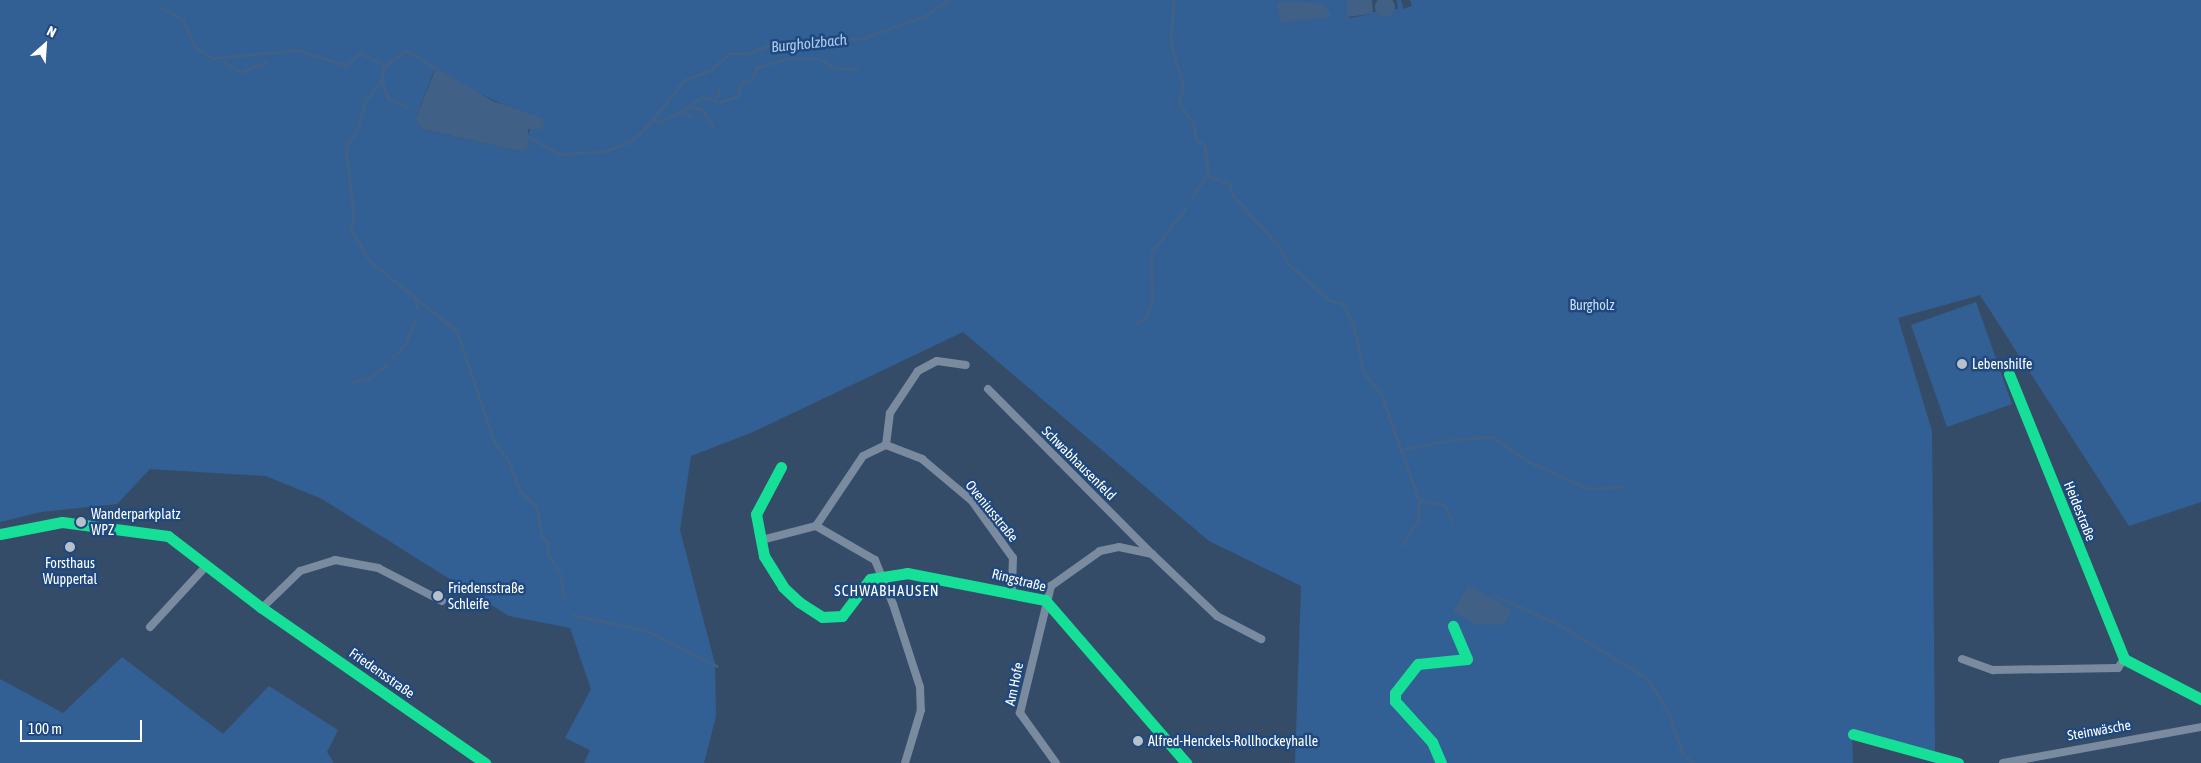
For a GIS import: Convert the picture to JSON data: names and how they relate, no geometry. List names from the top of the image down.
{
  "streets": {
    "street": [
      "Schwabhausenfeld",
      "Oveniusstraße",
      "Heidestraße",
      "Ringstraße",
      "Friedensstraße",
      "Am Hofe",
      "Steinwäsche"
    ]
  },
  "crossings": [
    ["Oveniusstraße", "Ringstraße"],
    ["Ringstraße", "Am Hofe"]
  ],
  "districts": ["SCHWABHAUSEN"],
  "water": ["Burgholzbach"],
  "parks": ["Burgholz"],
  "places": [
    "Lebenshilfe",
    "Wanderparkplatz WPZ",
    "Forsthaus Wuppertal",
    "Friedensstraße Schleife",
    "Alfred-Henckels-Rollhockeyhalle"
  ],
  "scale_bar": "100 m",
  "north": "top right"
}
